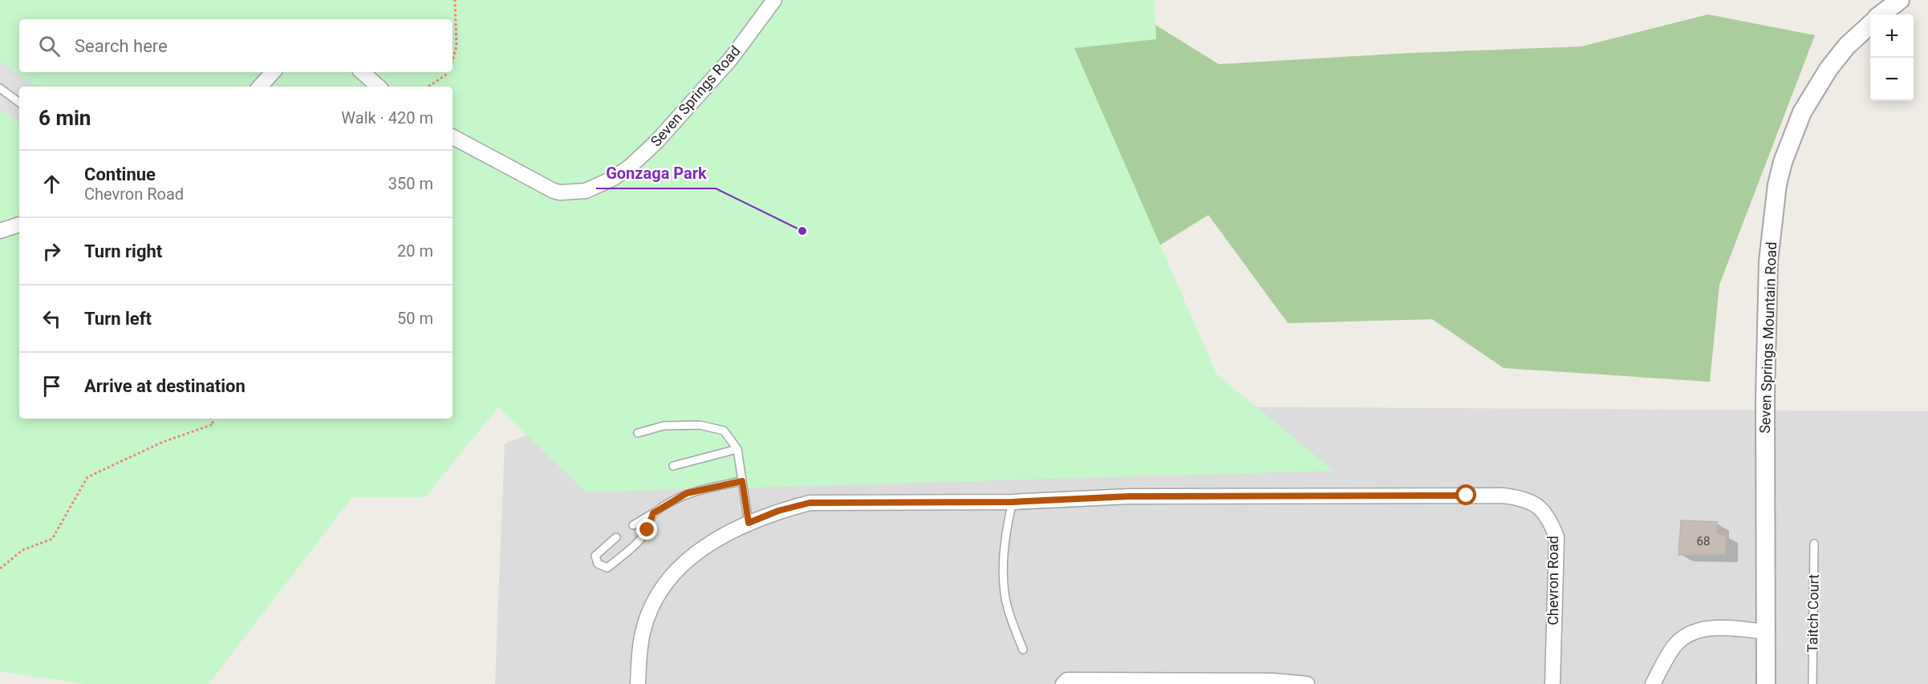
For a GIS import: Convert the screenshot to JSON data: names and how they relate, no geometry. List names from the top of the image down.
{
  "streets": {
    "street": ["Seven Springs Road", "Seven Springs Mountain Road", "Chevron Road"],
    "lane": ["Taitch Court"]
  },
  "places": ["Gonzaga Park"],
  "house_numbers": ["68"],
  "page": {
    "map_buttons": ["+", "−"],
    "search": "Search here",
    "heading": ["6 min", "Walk · 420 m"],
    "list": [
      ["Continue", "Chevron Road", "350 m"],
      ["Turn right", "20 m"],
      ["Turn left", "50 m"],
      "Arrive at destination"
    ]
  }
}
